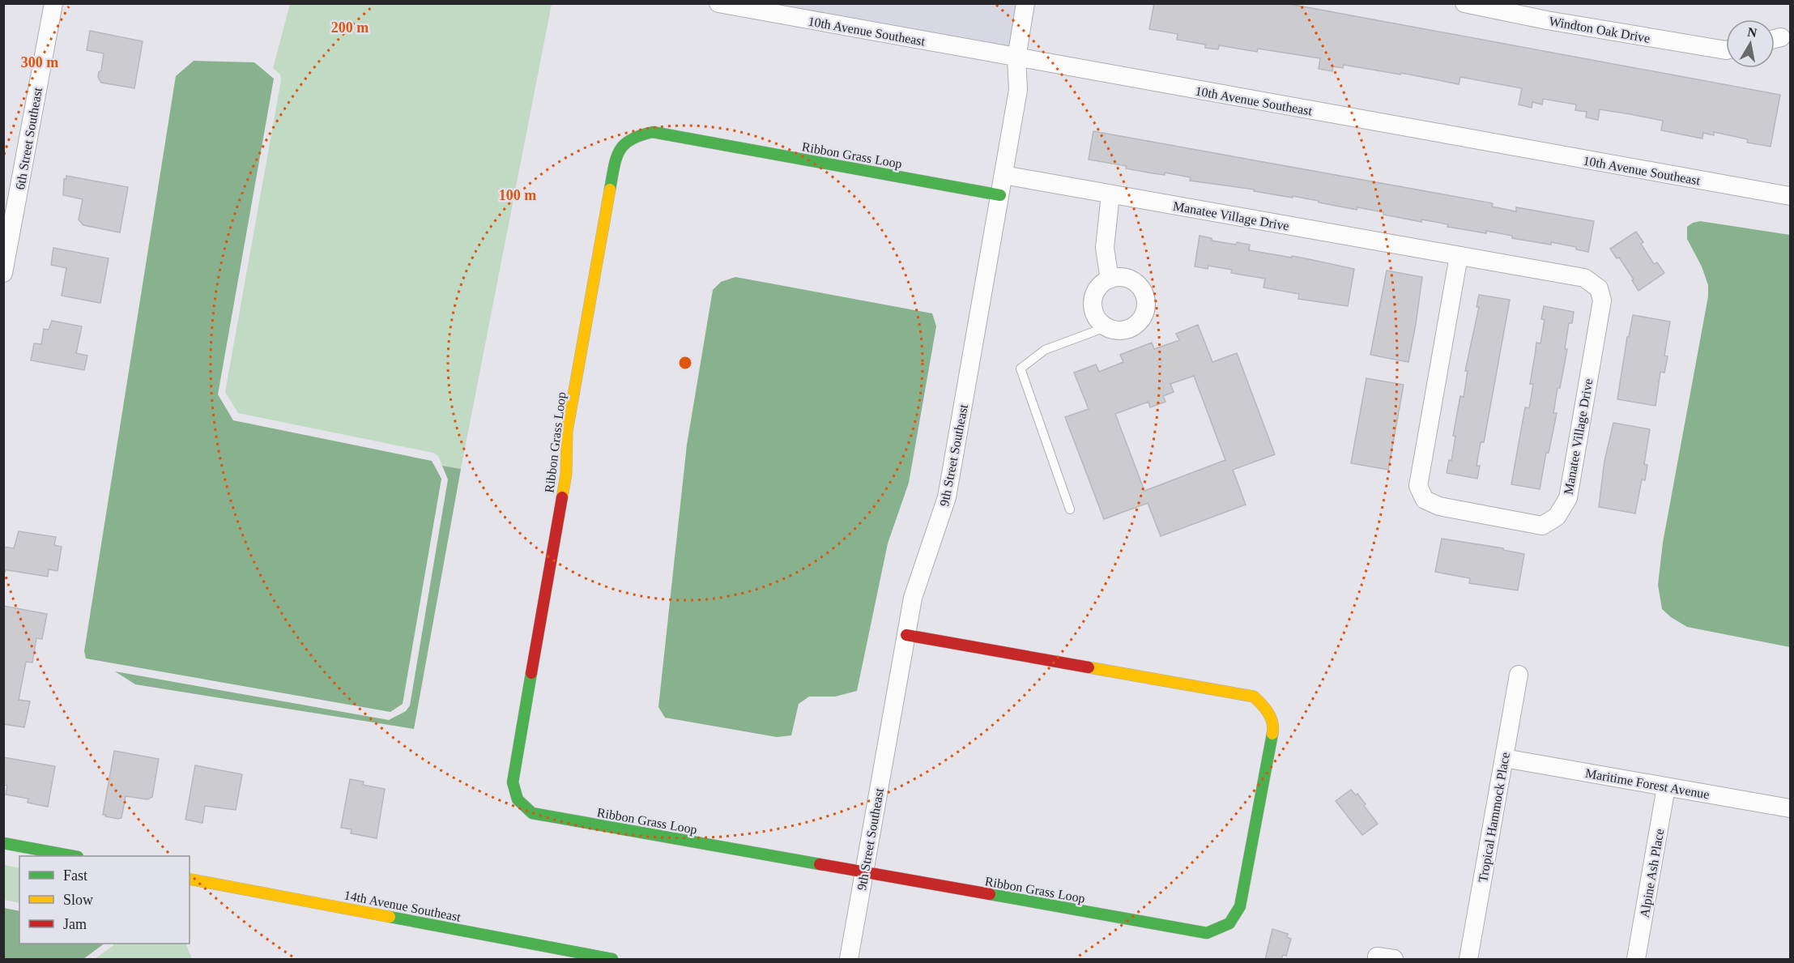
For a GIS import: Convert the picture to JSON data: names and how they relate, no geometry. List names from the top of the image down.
{
  "streets": {
    "street": [
      "Windton Oak Drive",
      "10th Avenue Southeast",
      "6th Street Southeast",
      "Ribbon Grass Loop",
      "Manatee Village Drive",
      "9th Street Southeast",
      "Maritime Forest Avenue",
      "Tropical Hammock Place",
      "Alpine Ash Place",
      "14th Avenue Southeast"
    ]
  },
  "crossings": [
    ["10th Avenue Southeast", "9th Street Southeast"],
    ["Ribbon Grass Loop", "9th Street Southeast"],
    ["Manatee Village Drive", "9th Street Southeast"],
    ["Maritime Forest Avenue", "Tropical Hammock Place"],
    ["Maritime Forest Avenue", "Alpine Ash Place"]
  ],
  "legend": ["Fast", "Slow", "Jam"],
  "north": "top",
  "rings": ["200 m", "300 m", "100 m"]
}
